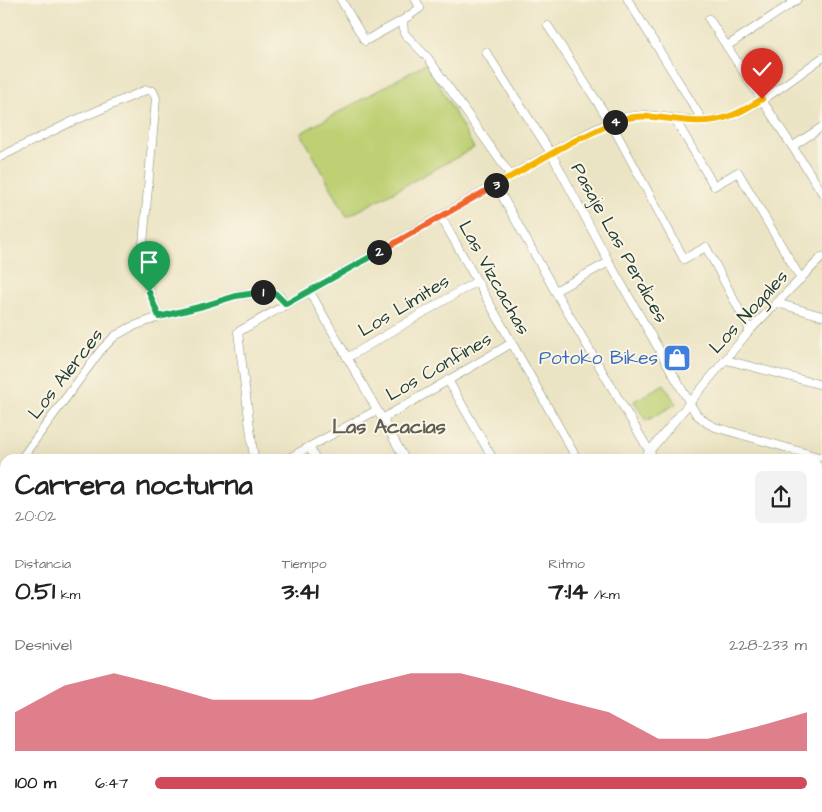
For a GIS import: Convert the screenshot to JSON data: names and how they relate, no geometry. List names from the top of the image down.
{
  "streets": {
    "street": [
      "Pasaje Las Perdices",
      "Las Vizcachas",
      "Los Límites",
      "Los Nogales",
      "Los Confines",
      "Los Alerces"
    ]
  },
  "crossings": [
    ["Pasaje Las Perdices", "Los Nogales"],
    ["Las Vizcachas", "Los Límites"],
    ["Las Vizcachas", "Los Confines"]
  ],
  "districts": ["Las Acacias"],
  "places": {
    "shop": ["Potoko Bikes"]
  },
  "page": {
    "pins": [
      "4",
      "3",
      "2",
      "1"
    ],
    "heading": ["Carrera nocturna", "20:02"],
    "stats": [
      ["Distancia", "0.51 km"],
      ["Tiempo", "3:41"],
      ["Ritmo", "7:14 /km"]
    ],
    "chart": ["Desnivel", "228–233 m"],
    "list": [
      {
        "name": "100 m",
        "note": "6:47"
      }
    ]
  }
}
